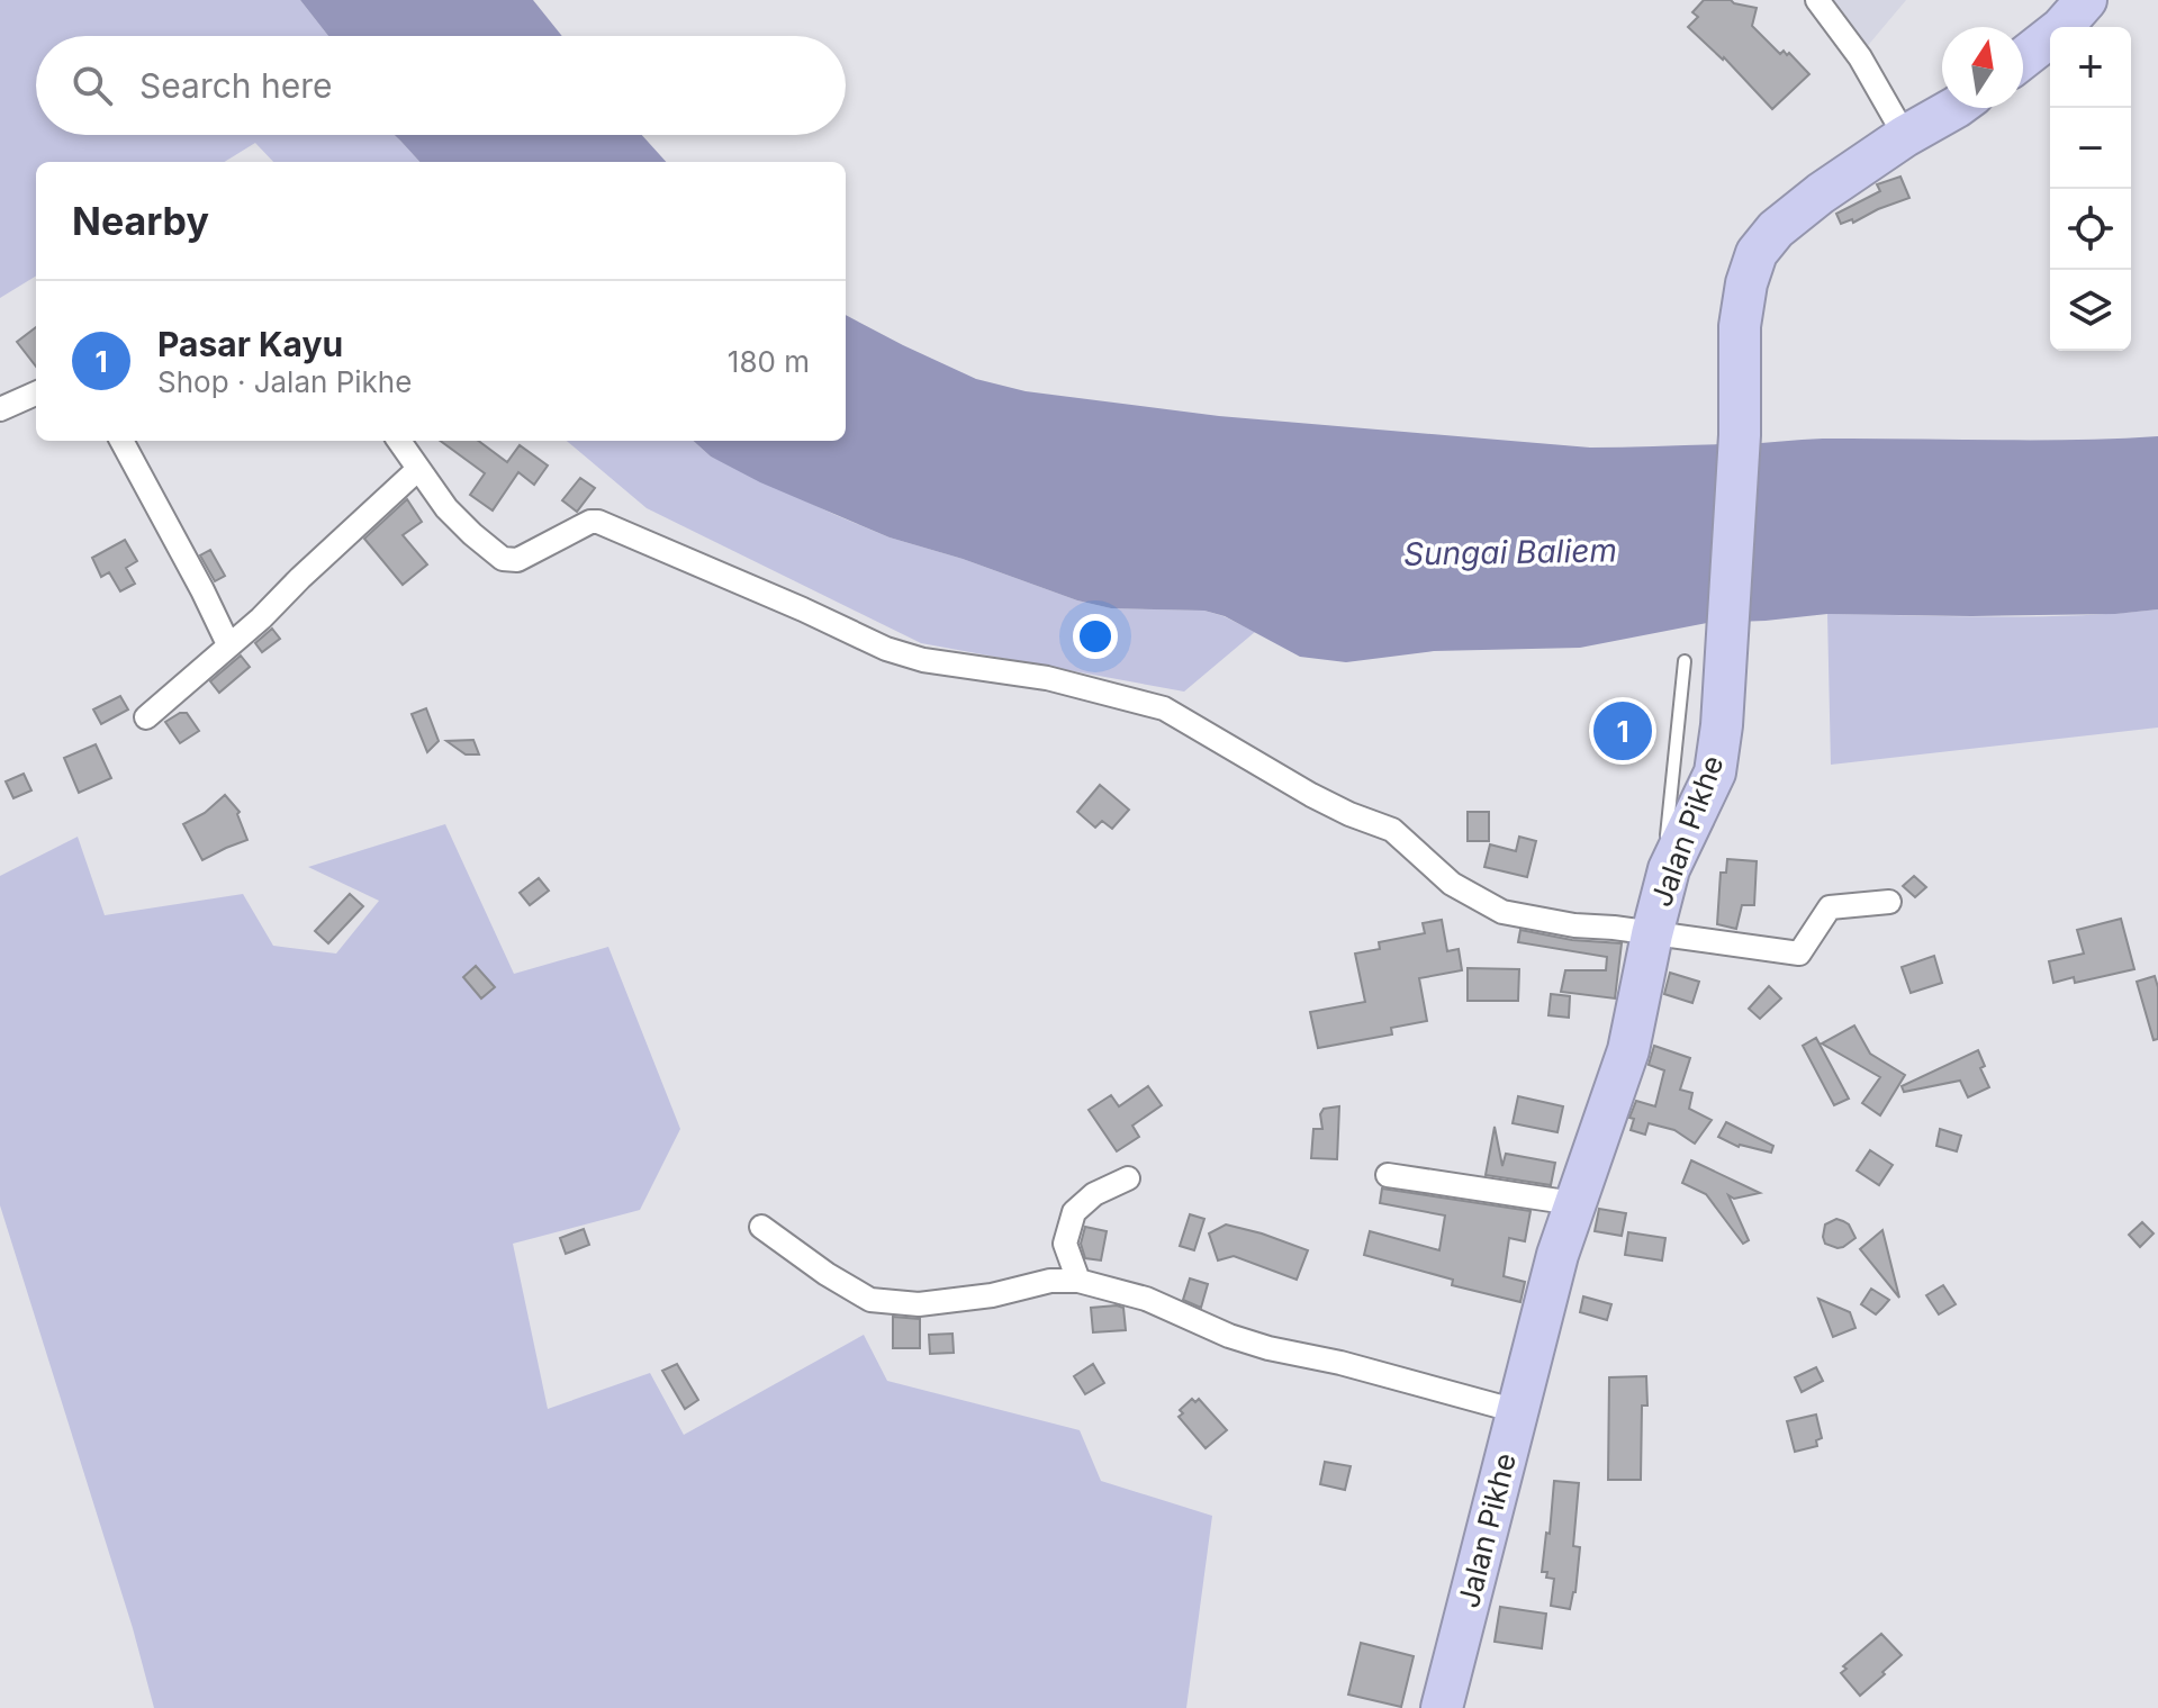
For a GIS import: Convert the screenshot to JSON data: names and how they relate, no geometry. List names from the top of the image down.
{
  "streets": {
    "highway": ["Jalan Pikhe"]
  },
  "water": ["Sungai Baliem"],
  "north": "top",
  "page": {
    "map_buttons": ["+", "−"],
    "search": "Search here",
    "heading": "Nearby",
    "list": [
      {
        "mark": "1",
        "name": "Pasar Kayu",
        "note": "Shop · Jalan Pikhe",
        "value": "180 m"
      }
    ],
    "pins": "1"
  }
}
